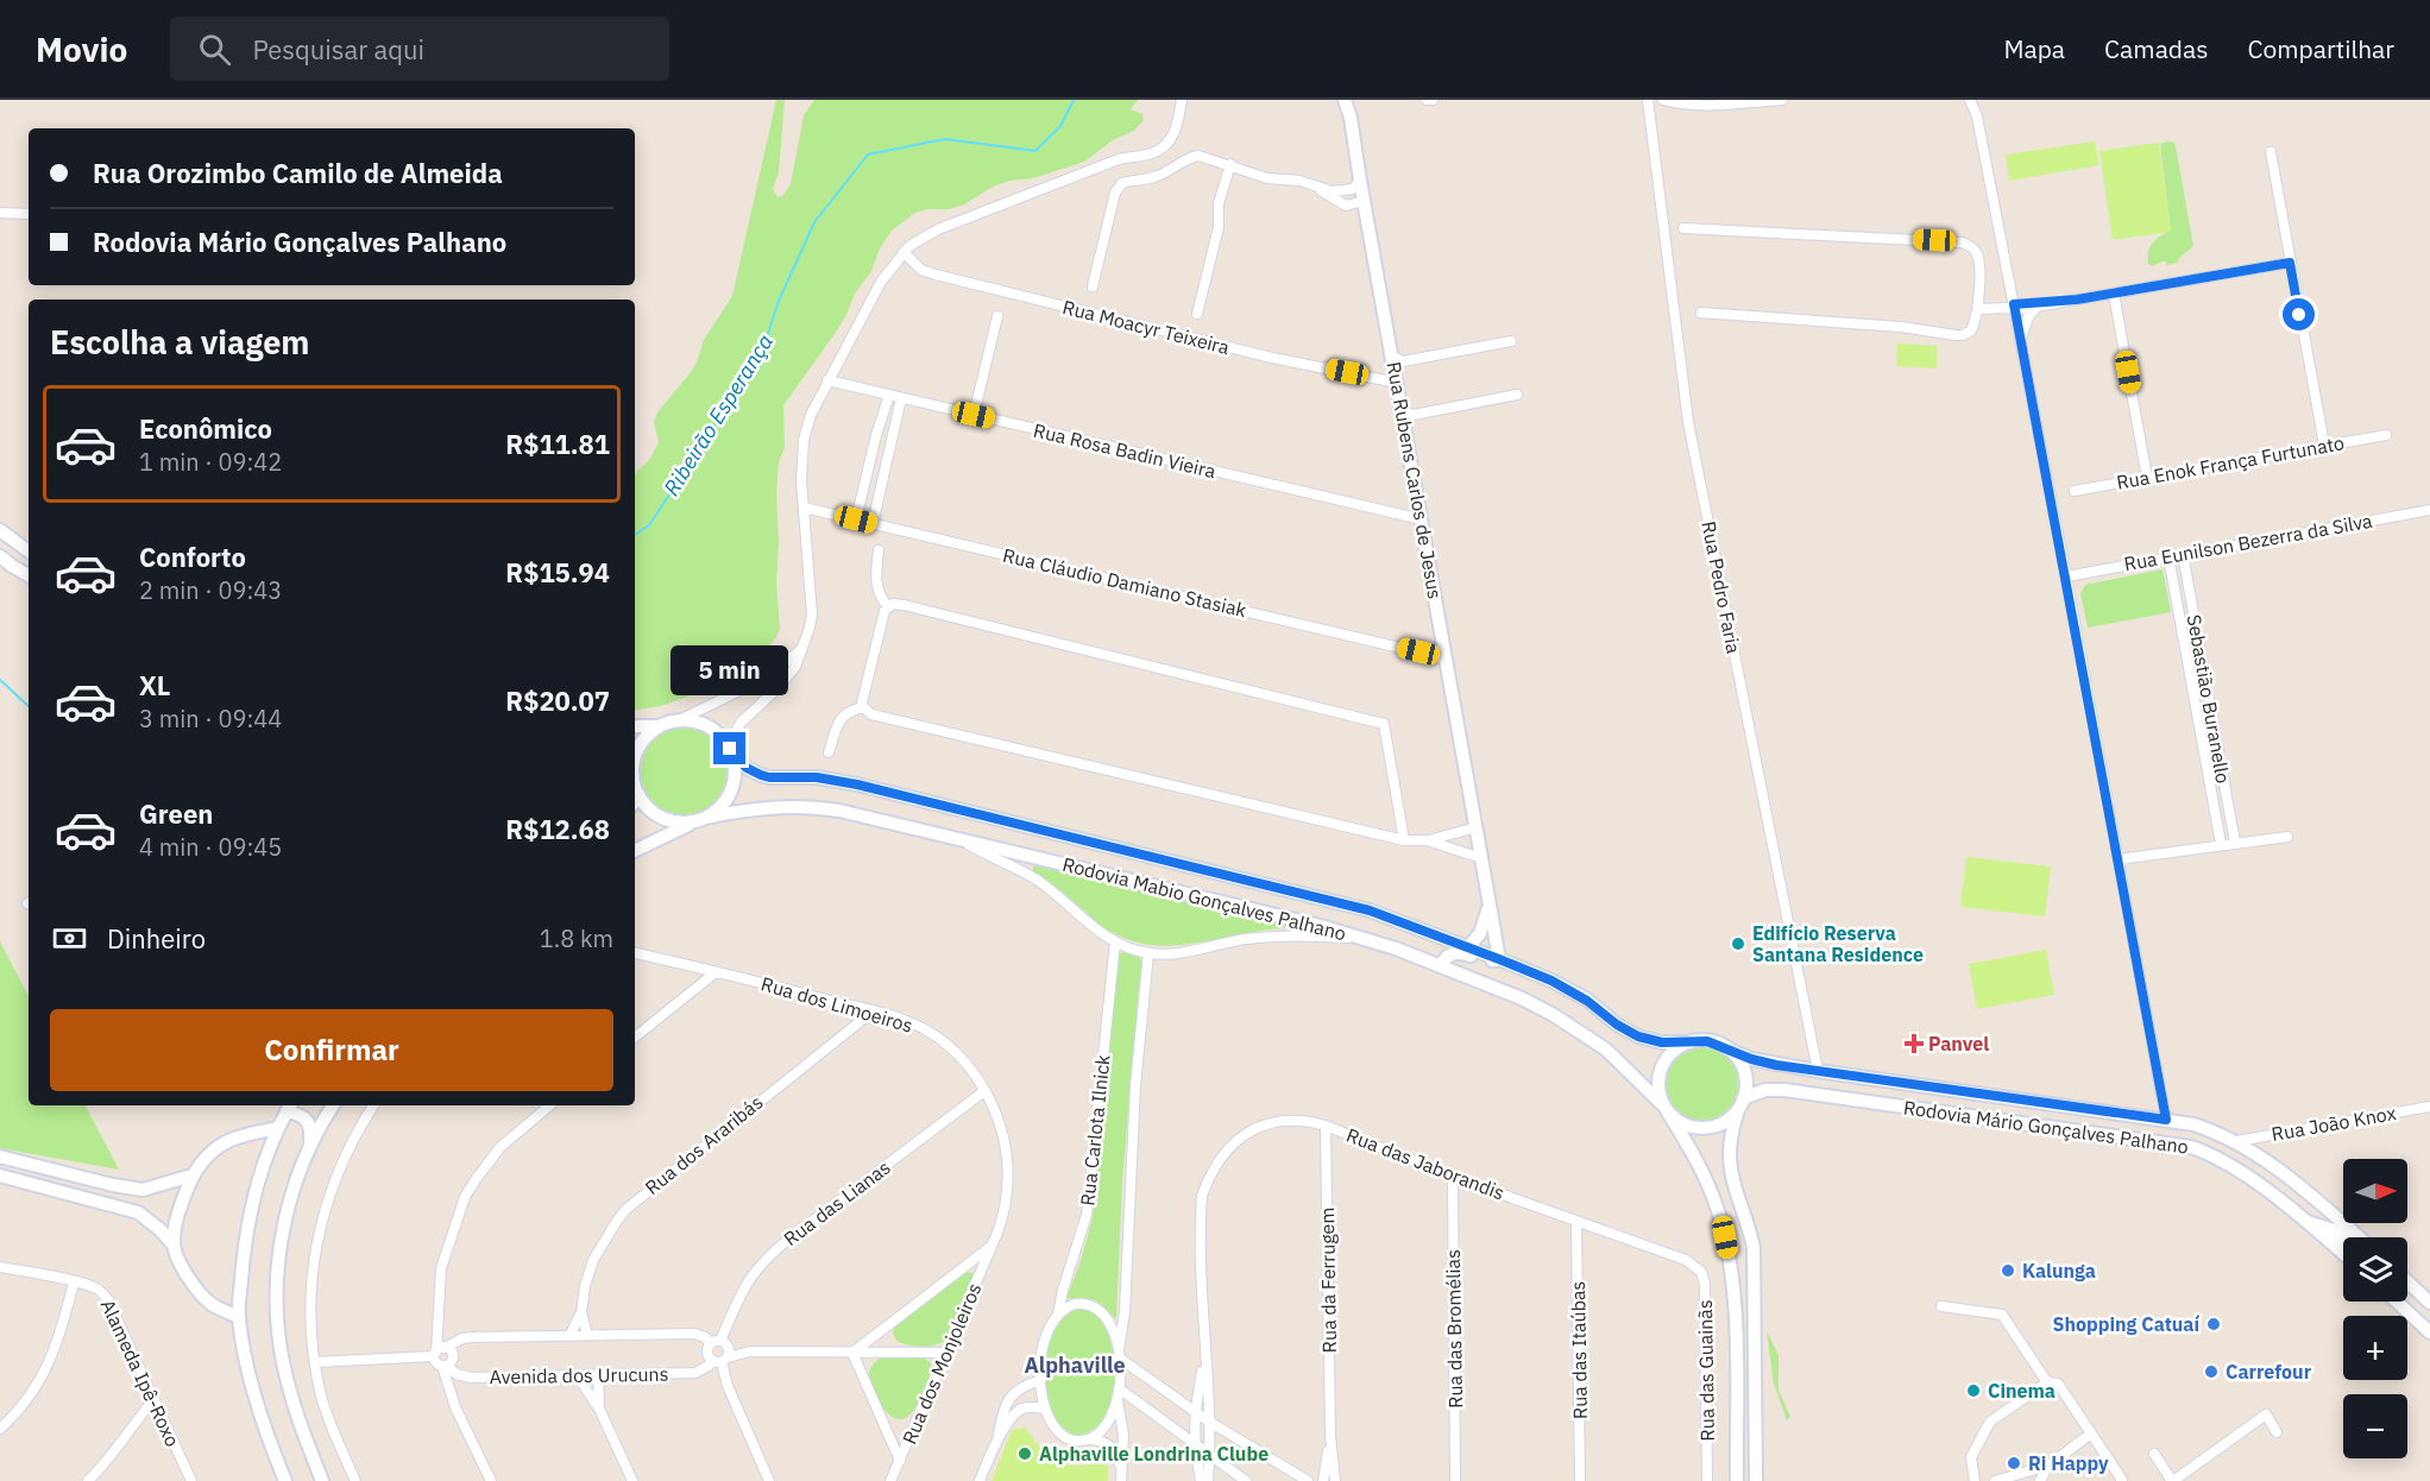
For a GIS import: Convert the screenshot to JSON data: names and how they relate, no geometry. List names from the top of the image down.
{
  "streets": {
    "main road": ["Rua Rubens Carlos de Jesus", "Rodovia Mabio Gonçalves Palhano", "Rodovia Mário Gonçalves Palhano"],
    "street": [
      "Rua Moacyr Teixeira",
      "Rua Rosa Badin Vieira",
      "Rua Enok França Furtunato",
      "Rua Eunilson Bezerra da Silva",
      "Rua Cláudio Damiano Stasiak",
      "Rua Pedro Faria",
      "Sebastião Buranello",
      "Rua dos Limoeiros",
      "Rua João Knox",
      "Rua Carlota Ilnick",
      "Rua dos Araribás",
      "Rua das Jaborandis",
      "Rua das Lianas",
      "Rua da Ferrugem",
      "Rua das Bromélias",
      "Rua das Itaúbas",
      "Rua dos Monjoleiros",
      "Rua das Guainãs",
      "Alameda Ipê-Roxo",
      "Avenida dos Urucuns"
    ]
  },
  "crossings": [
    ["Rua Moacyr Teixeira", "Rua Rubens Carlos de Jesus"],
    ["Rua Rosa Badin Vieira", "Rua Rubens Carlos de Jesus"],
    ["Rua Rubens Carlos de Jesus", "Rua Cláudio Damiano Stasiak"],
    ["Rua Eunilson Bezerra da Silva", "Sebastião Buranello"],
    ["Rua Pedro Faria", "Rodovia Mário Gonçalves Palhano"],
    ["Rodovia Mabio Gonçalves Palhano", "Rodovia Mário Gonçalves Palhano"],
    ["Rua dos Limoeiros", "Rua dos Araribás"],
    ["Rua dos Limoeiros", "Rua das Lianas"],
    ["Rua dos Limoeiros", "Rua dos Monjoleiros"],
    ["Rua João Knox", "Rodovia Mário Gonçalves Palhano"],
    ["Rua dos Araribás", "Avenida dos Urucuns"],
    ["Rua das Jaborandis", "Rua da Ferrugem"],
    ["Rua das Jaborandis", "Rua das Bromélias"],
    ["Rua das Jaborandis", "Rua das Itaúbas"],
    ["Rua das Jaborandis", "Rua das Guainãs"],
    ["Rua das Lianas", "Avenida dos Urucuns"],
    ["Rua dos Monjoleiros", "Avenida dos Urucuns"]
  ],
  "districts": ["Alphaville"],
  "water": ["Ribeirão Esperança"],
  "places": {
    "other": [
      "Edifício Reserva Santana Residence",
      "Kalunga",
      "Shopping Catuaí",
      "Carrefour",
      "Cinema",
      "Alphaville Londrina Clube",
      "Ri Happy"
    ],
    "health": ["Panvel"]
  },
  "north": "right",
  "page": {
    "header": "Movio",
    "search": "Pesquisar aqui",
    "nav": ["Mapa", "Camadas", "Compartilhar"],
    "banner": ["Rua Orozimbo Camilo de Almeida", "Rodovia Mário Gonçalves Palhano"],
    "heading": "Escolha a viagem",
    "list": [
      {
        "name": "Econômico",
        "note": "1 min · 09:42",
        "value": "R$11.81"
      },
      {
        "name": "Conforto",
        "note": "2 min · 09:43",
        "value": "R$15.94"
      },
      {
        "name": "XL",
        "note": "3 min · 09:44",
        "value": "R$20.07"
      },
      {
        "name": "Green",
        "note": "4 min · 09:45",
        "value": "R$12.68"
      }
    ],
    "bubble": "5 min",
    "pay": ["Dinheiro", "1.8 km"],
    "buttons": "Confirmar",
    "map_buttons": ["+", "−"]
  }
}
